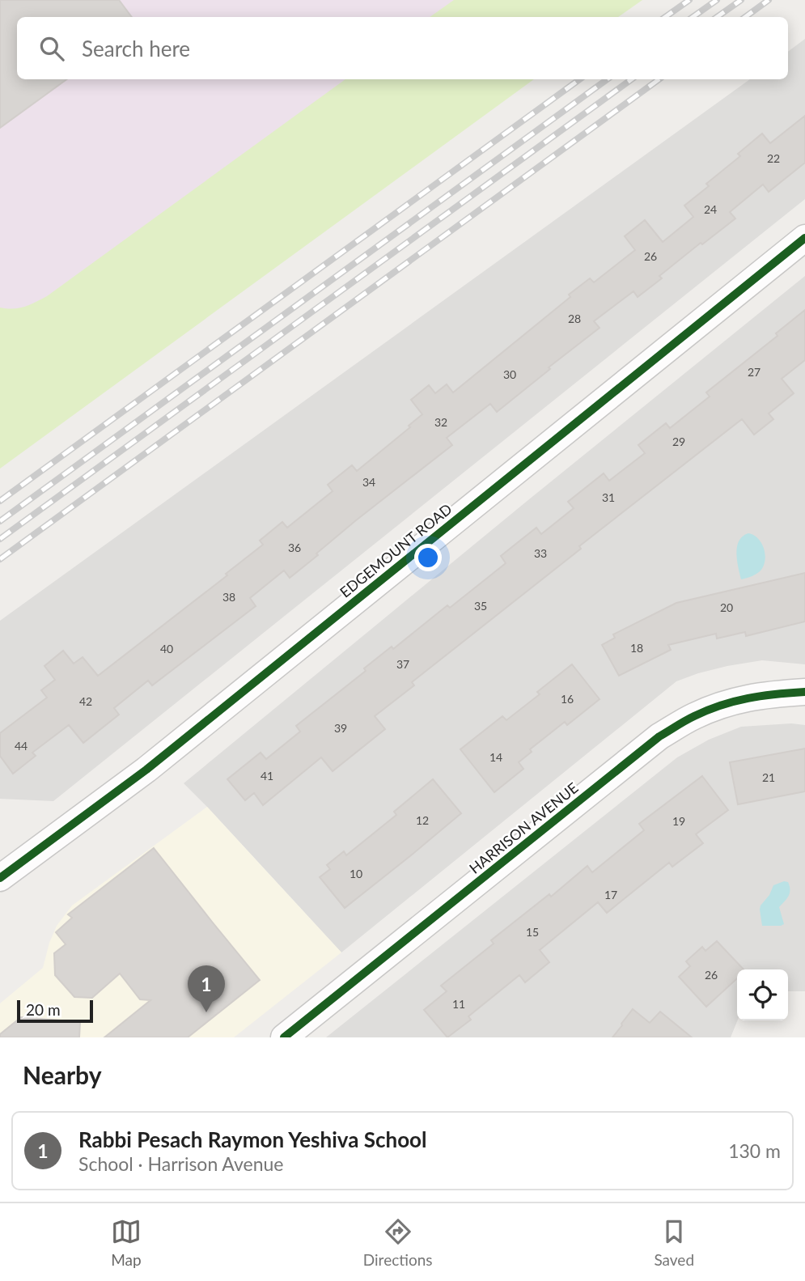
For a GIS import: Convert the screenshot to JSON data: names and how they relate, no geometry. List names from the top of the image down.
{
  "streets": {
    "street": ["EDGEMOUNT ROAD", "HARRISON AVENUE"]
  },
  "house_numbers": [
    "22",
    "24",
    "26",
    "28",
    "27",
    "30",
    "32",
    "29",
    "34",
    "31",
    "36",
    "33",
    "38",
    "35",
    "20",
    "18",
    "40",
    "37",
    "16",
    "42",
    "39",
    "44",
    "14",
    "41",
    "21",
    "12",
    "19",
    "10",
    "17",
    "15",
    "26",
    "11"
  ],
  "scale_bar": "20 m",
  "page": {
    "search": "Search here",
    "pins": "1",
    "scale": "20 m",
    "heading": "Nearby",
    "list": [
      {
        "mark": "1",
        "name": "Rabbi Pesach Raymon Yeshiva School",
        "note": "School · Harrison Avenue",
        "value": "130 m"
      }
    ],
    "nav": ["Map", "Directions", "Saved"]
  }
}
